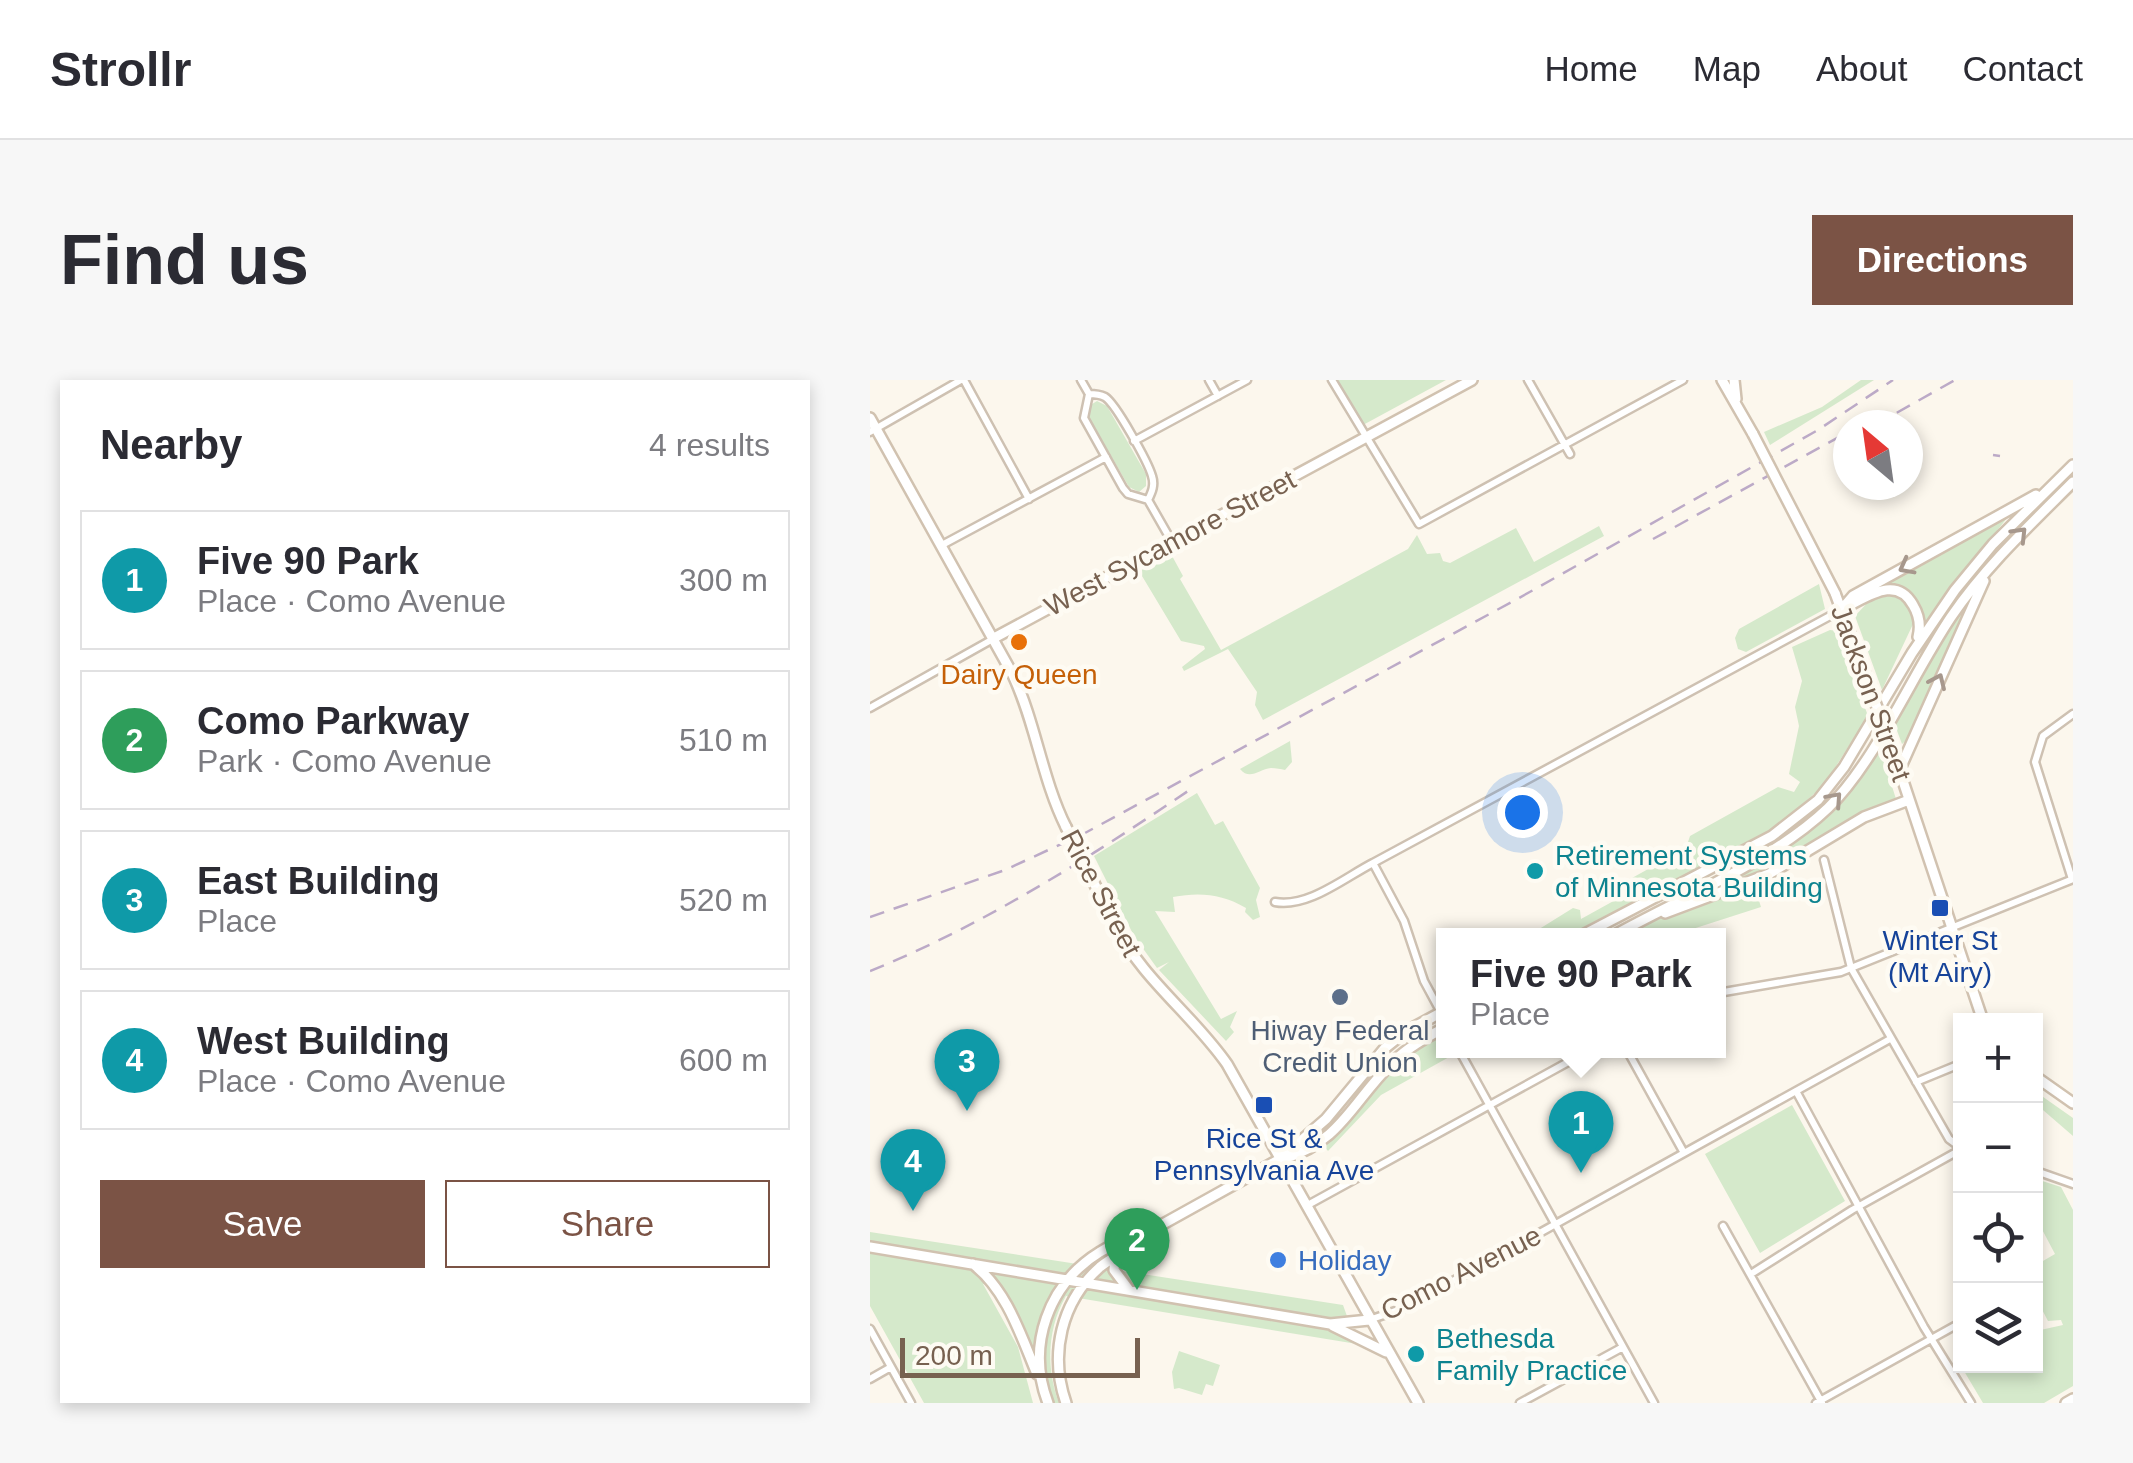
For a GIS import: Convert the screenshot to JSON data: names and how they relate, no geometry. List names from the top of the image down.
{
  "streets": {
    "main road": [
      "West Sycamore Street",
      "Jackson Street",
      "Rice Street",
      "Como Avenue"
    ]
  },
  "crossings": [
    ["West Sycamore Street", "Rice Street"],
    ["Rice Street", "Como Avenue"]
  ],
  "places": {
    "other": [
      "Dairy Queen",
      "Retirement Systems of Minnesota Building",
      "Hiway Federal Credit Union",
      "Holiday",
      "Bethesda Family Practice"
    ],
    "transit": ["Winter St (Mt Airy)", "Rice St & Pennsylvania Ave"]
  },
  "scale_bar": "200 m",
  "north": "top left",
  "page": {
    "header": "Strollr",
    "nav": [
      "Home",
      "Map",
      "About",
      "Contact"
    ],
    "buttons": [
      "Directions",
      ["Save", "Share"]
    ],
    "title": "Find us",
    "heading": ["Nearby", "4 results"],
    "list": [
      {
        "mark": "1",
        "name": "Five 90 Park",
        "note": "Place · Como Avenue",
        "value": "300 m"
      },
      {
        "mark": "2",
        "name": "Como Parkway",
        "note": "Park · Como Avenue",
        "value": "510 m"
      },
      {
        "mark": "3",
        "name": "East Building",
        "note": "Place",
        "value": "520 m"
      },
      {
        "mark": "4",
        "name": "West Building",
        "note": "Place · Como Avenue",
        "value": "600 m"
      }
    ],
    "popup": ["Five 90 Park", "Place"],
    "map_buttons": ["+", "−"],
    "pins": [
      "3",
      "1",
      "4",
      "2"
    ],
    "scale": "200 m"
  }
}
